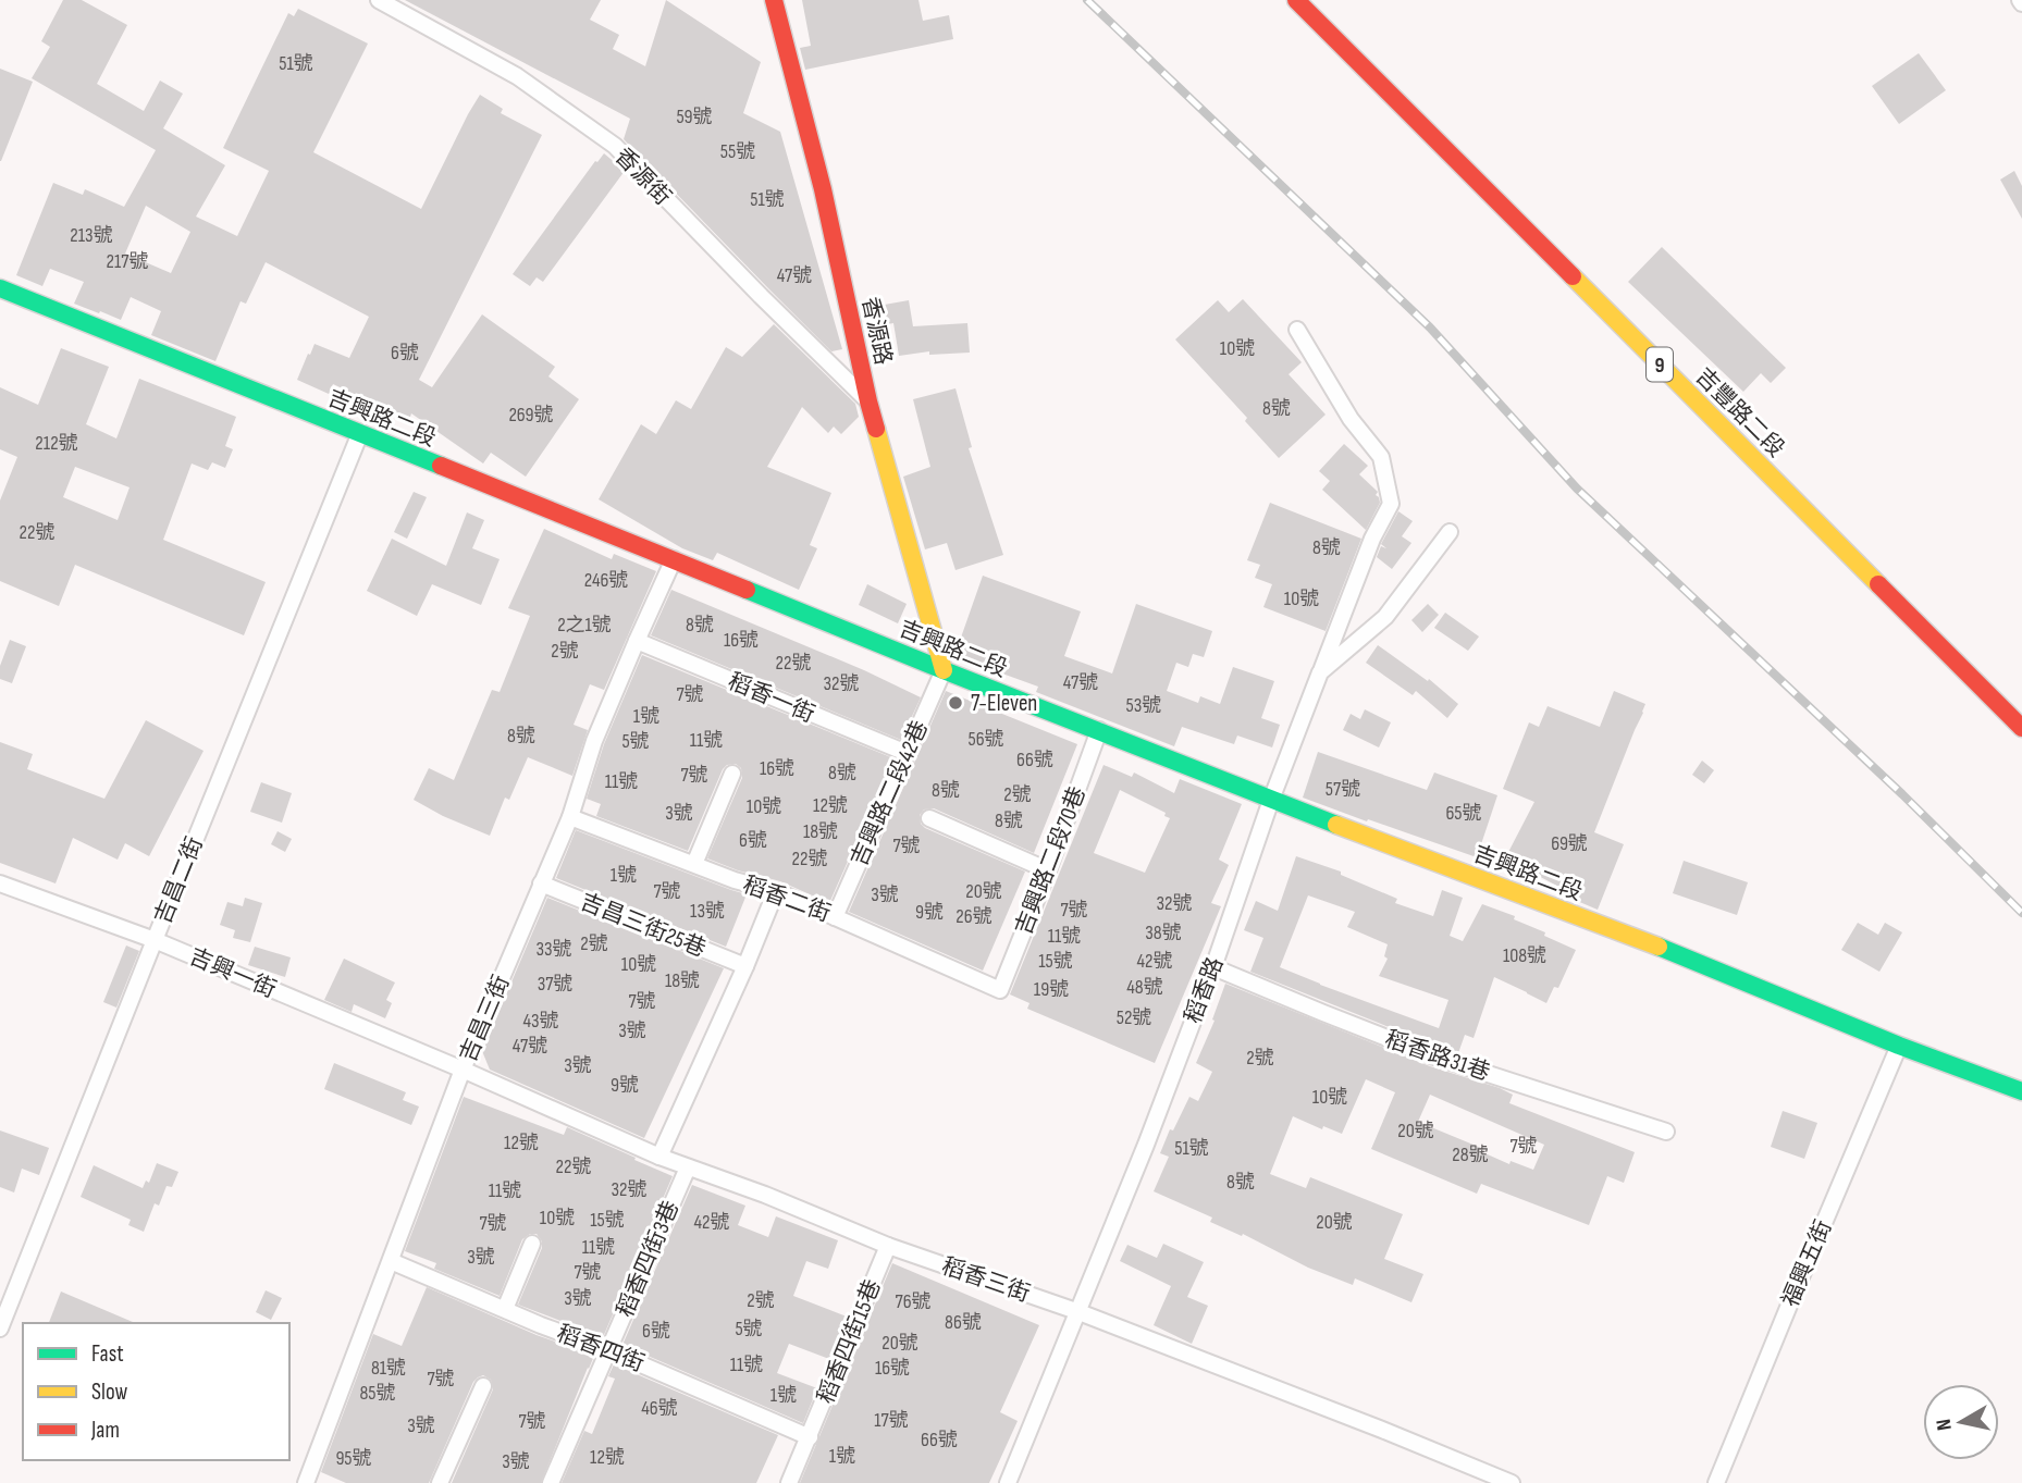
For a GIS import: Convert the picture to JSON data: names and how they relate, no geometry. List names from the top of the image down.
{
  "streets": {
    "street": [
      "香源街",
      "香源路",
      "9",
      "吉豐路二段",
      "吉興路二段",
      "稻香一街",
      "吉興路二段42巷",
      "吉興路二段70巷",
      "吉昌二街",
      "稻香二街",
      "吉昌三街25巷",
      "吉興一街",
      "稻香路",
      "吉昌三街",
      "稻香路31巷",
      "稻香四街3巷",
      "福興五街",
      "稻香三街",
      "稻香四街15巷",
      "稻香四街"
    ]
  },
  "crossings": [
    ["香源街", "香源路"],
    ["香源路", "吉興路二段"],
    ["香源路", "吉興路二段42巷"],
    ["吉興路二段", "吉興路二段42巷"],
    ["吉興路二段", "吉興路二段70巷"],
    ["吉興路二段", "吉昌二街"],
    ["吉興路二段", "稻香路"],
    ["吉興路二段", "吉昌三街"],
    ["吉興路二段", "福興五街"],
    ["稻香一街", "吉興路二段42巷"],
    ["稻香一街", "吉昌三街"],
    ["吉興路二段42巷", "稻香二街"],
    ["吉興路二段70巷", "稻香二街"],
    ["吉昌二街", "吉興一街"],
    ["稻香二街", "吉昌三街"],
    ["吉昌三街25巷", "吉昌三街"],
    ["吉興一街", "吉昌三街"],
    ["吉興一街", "稻香三街"],
    ["稻香路", "稻香路31巷"],
    ["稻香路", "稻香三街"],
    ["吉昌三街", "稻香三街"],
    ["吉昌三街", "稻香四街"],
    ["稻香四街3巷", "稻香三街"],
    ["稻香四街3巷", "稻香四街"],
    ["稻香三街", "稻香四街15巷"],
    ["稻香四街15巷", "稻香四街"]
  ],
  "places": ["7-Eleven"],
  "house_numbers": [
    "51號",
    "59號",
    "55號",
    "51號",
    "213號",
    "217號",
    "47號",
    "10號",
    "6號",
    "8號",
    "269號",
    "212號",
    "22號",
    "8號",
    "246號",
    "10號",
    "2之1號",
    "8號",
    "16號",
    "2號",
    "22號",
    "47號",
    "32號",
    "7號",
    "53號",
    "1號",
    "8號",
    "56號",
    "11號",
    "5號",
    "66號",
    "16號",
    "8號",
    "7號",
    "11號",
    "57號",
    "8號",
    "2號",
    "12號",
    "10號",
    "3號",
    "65號",
    "8號",
    "18號",
    "6號",
    "69號",
    "7號",
    "22號",
    "1號",
    "7號",
    "20號",
    "3號",
    "32號",
    "7號",
    "13號",
    "9號",
    "26號",
    "38號",
    "11號",
    "2號",
    "33號",
    "108號",
    "15號",
    "42號",
    "10號",
    "18號",
    "37號",
    "48號",
    "19號",
    "7號",
    "52號",
    "43號",
    "3號",
    "47號",
    "2號",
    "3號",
    "9號",
    "10號",
    "20號",
    "12號",
    "7號",
    "51號",
    "28號",
    "22號",
    "8號",
    "32號",
    "11號",
    "10號",
    "15號",
    "42號",
    "20號",
    "7號",
    "11號",
    "3號",
    "7號",
    "3號",
    "2號",
    "76號",
    "86號",
    "5號",
    "6號",
    "20號",
    "11號",
    "81號",
    "16號",
    "7號",
    "85號",
    "1號",
    "46號",
    "17號",
    "7號",
    "3號",
    "66號",
    "1號",
    "12號",
    "95號",
    "3號"
  ],
  "legend": ["Fast", "Slow", "Jam"],
  "north": "left"
}
